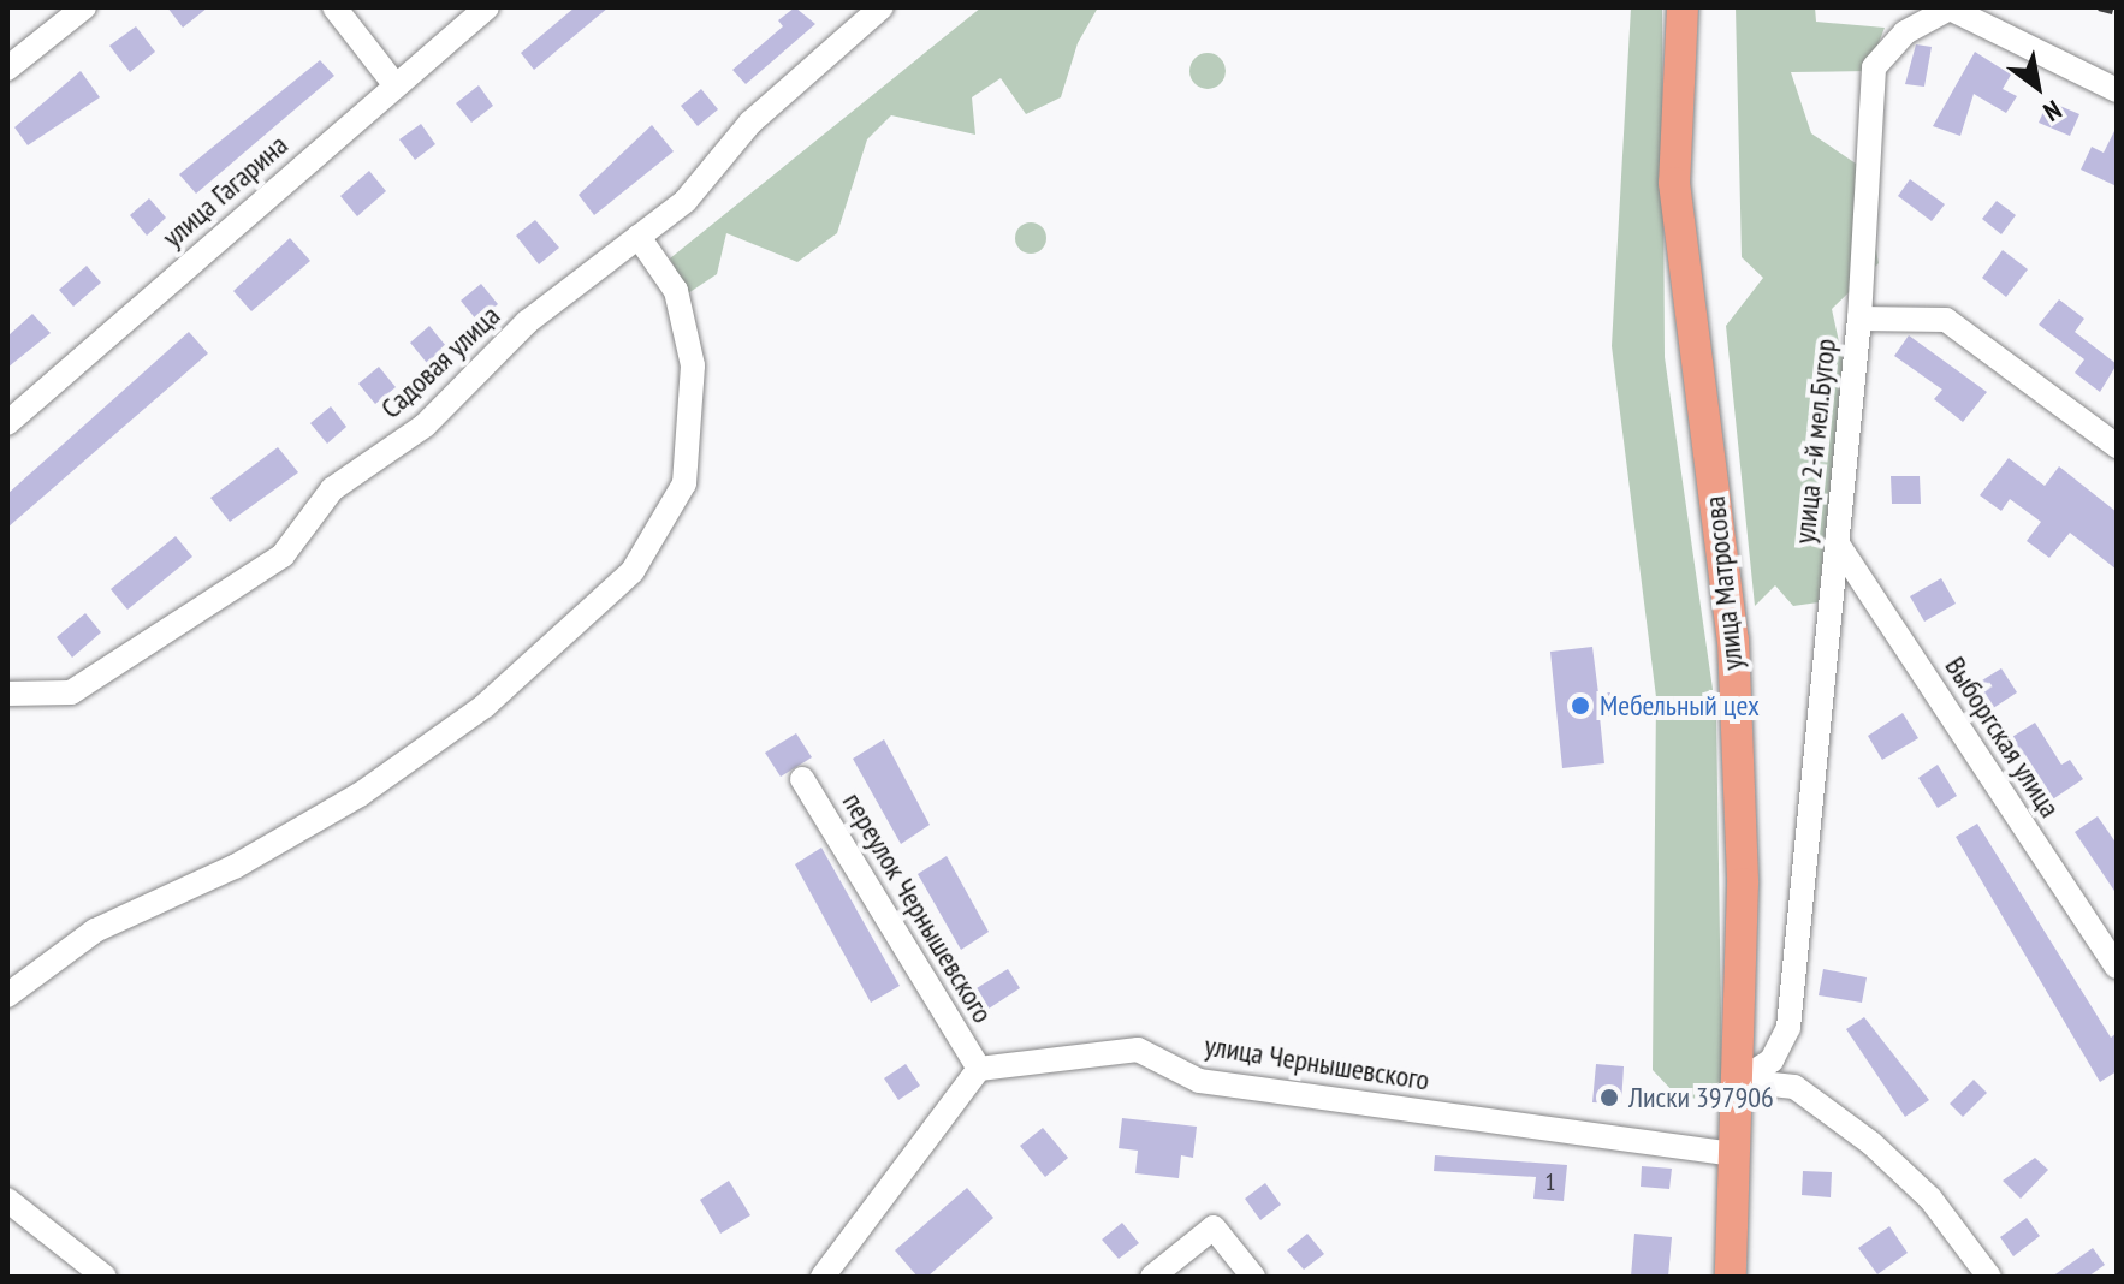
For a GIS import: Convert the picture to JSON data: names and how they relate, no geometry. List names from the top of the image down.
{
  "streets": {
    "main road": ["улица Матросова"],
    "street": [
      "улица Гагарина",
      "Садовая улица",
      "улица 2-й мел.Бугор",
      "Выборгская улица",
      "переулок Чернышевского",
      "улица Чернышевского"
    ]
  },
  "crossings": [
    ["улица 2-й мел.Бугор", "улица Матросова"],
    ["улица 2-й мел.Бугор", "Выборгская улица"],
    ["улица Матросова", "улица Чернышевского"],
    ["переулок Чернышевского", "улица Чернышевского"]
  ],
  "places": ["Мебельный цех", "Лиски 397906"],
  "house_numbers": ["1"],
  "north": "bottom right"
}
